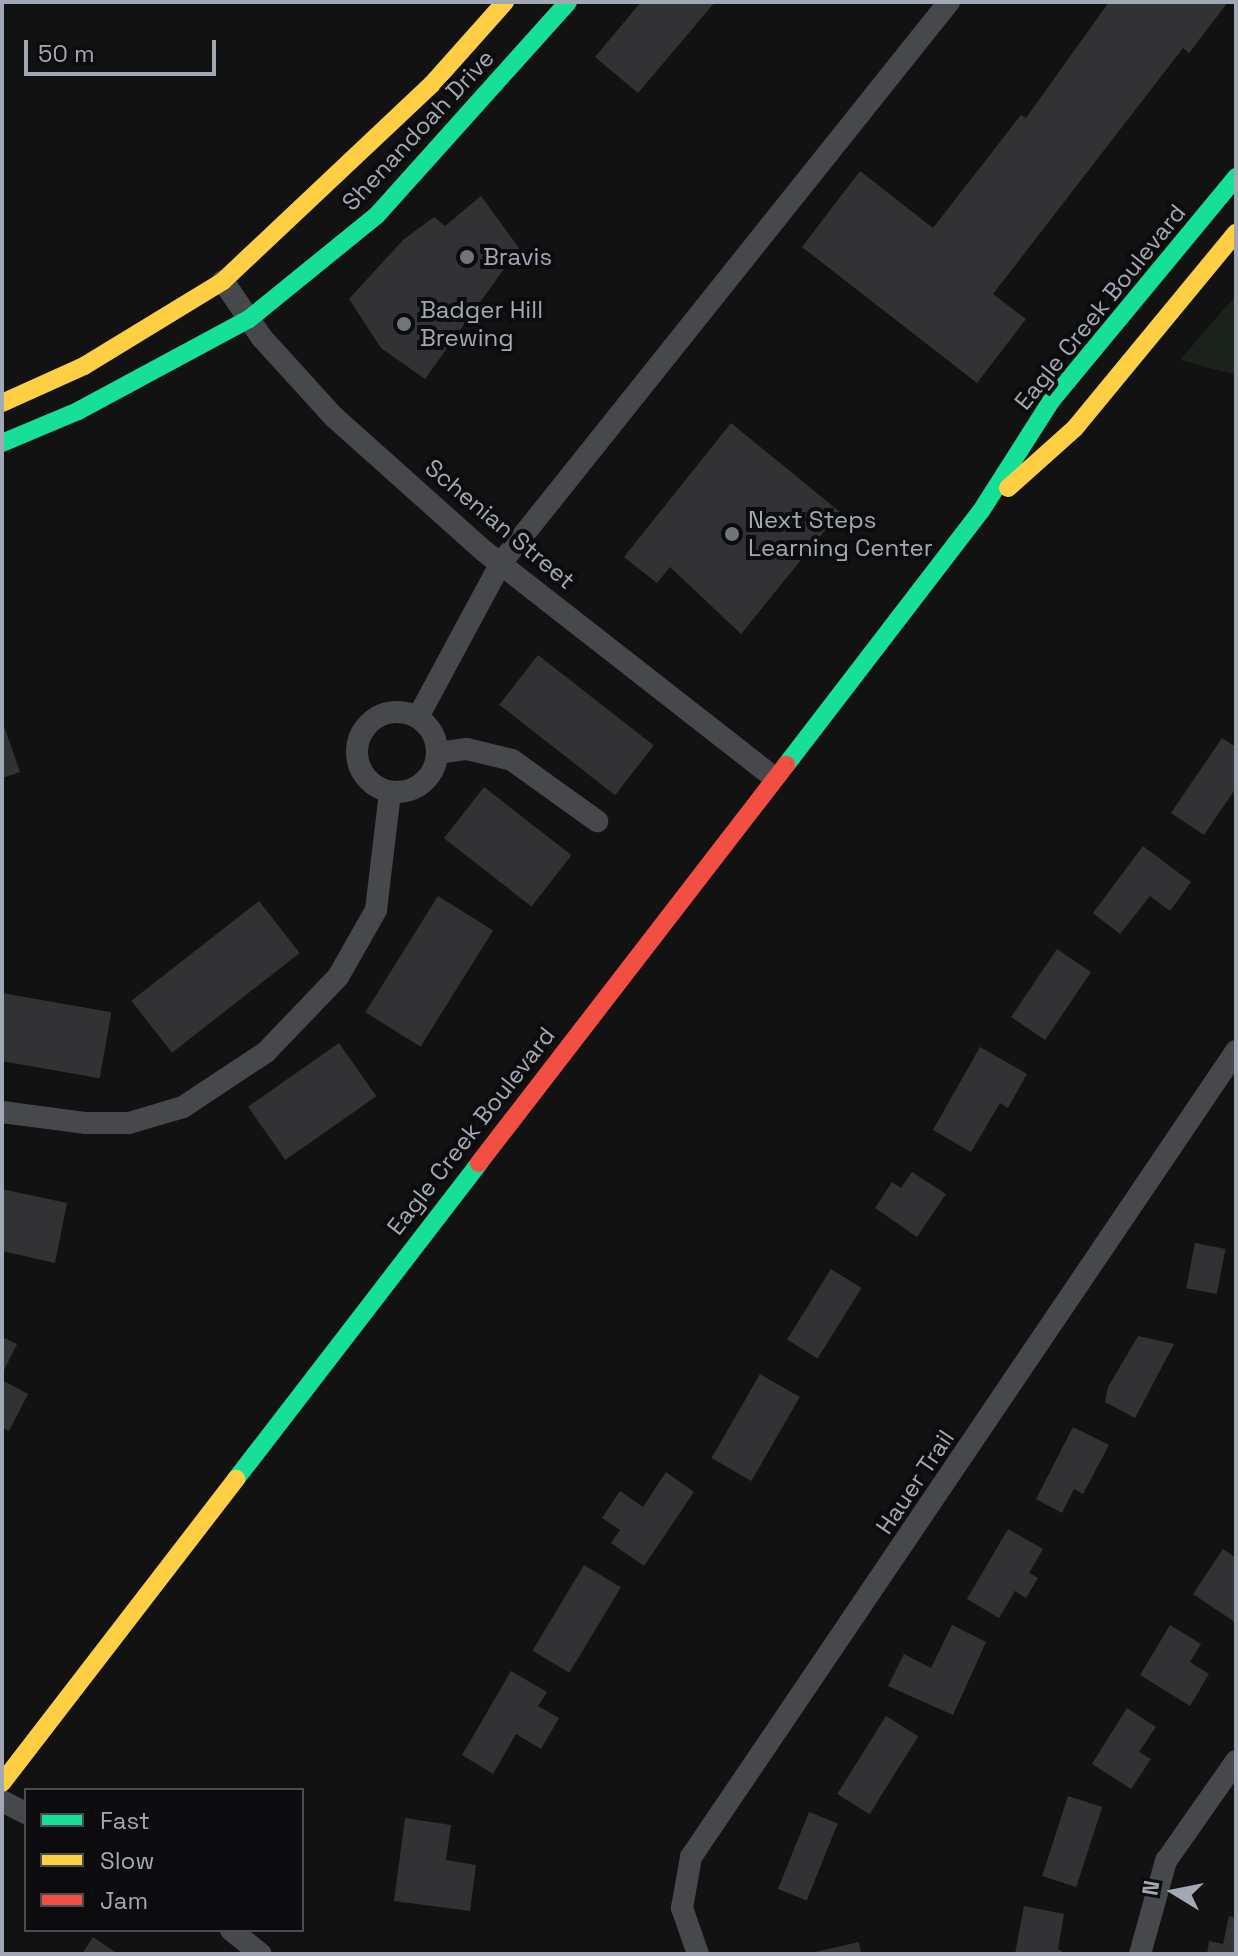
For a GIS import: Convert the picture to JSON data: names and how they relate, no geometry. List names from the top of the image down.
{
  "streets": {
    "street": [
      "Shenandoah Drive",
      "Eagle Creek Boulevard",
      "Schenian Street",
      "Hauer Trail"
    ]
  },
  "crossings": [
    ["Shenandoah Drive", "Schenian Street"],
    ["Eagle Creek Boulevard", "Schenian Street"]
  ],
  "places": ["Bravis", "Badger Hill Brewing", "Next Steps Learning Center"],
  "legend": ["Fast", "Slow", "Jam"],
  "scale_bar": "50 m",
  "north": "left"
}
